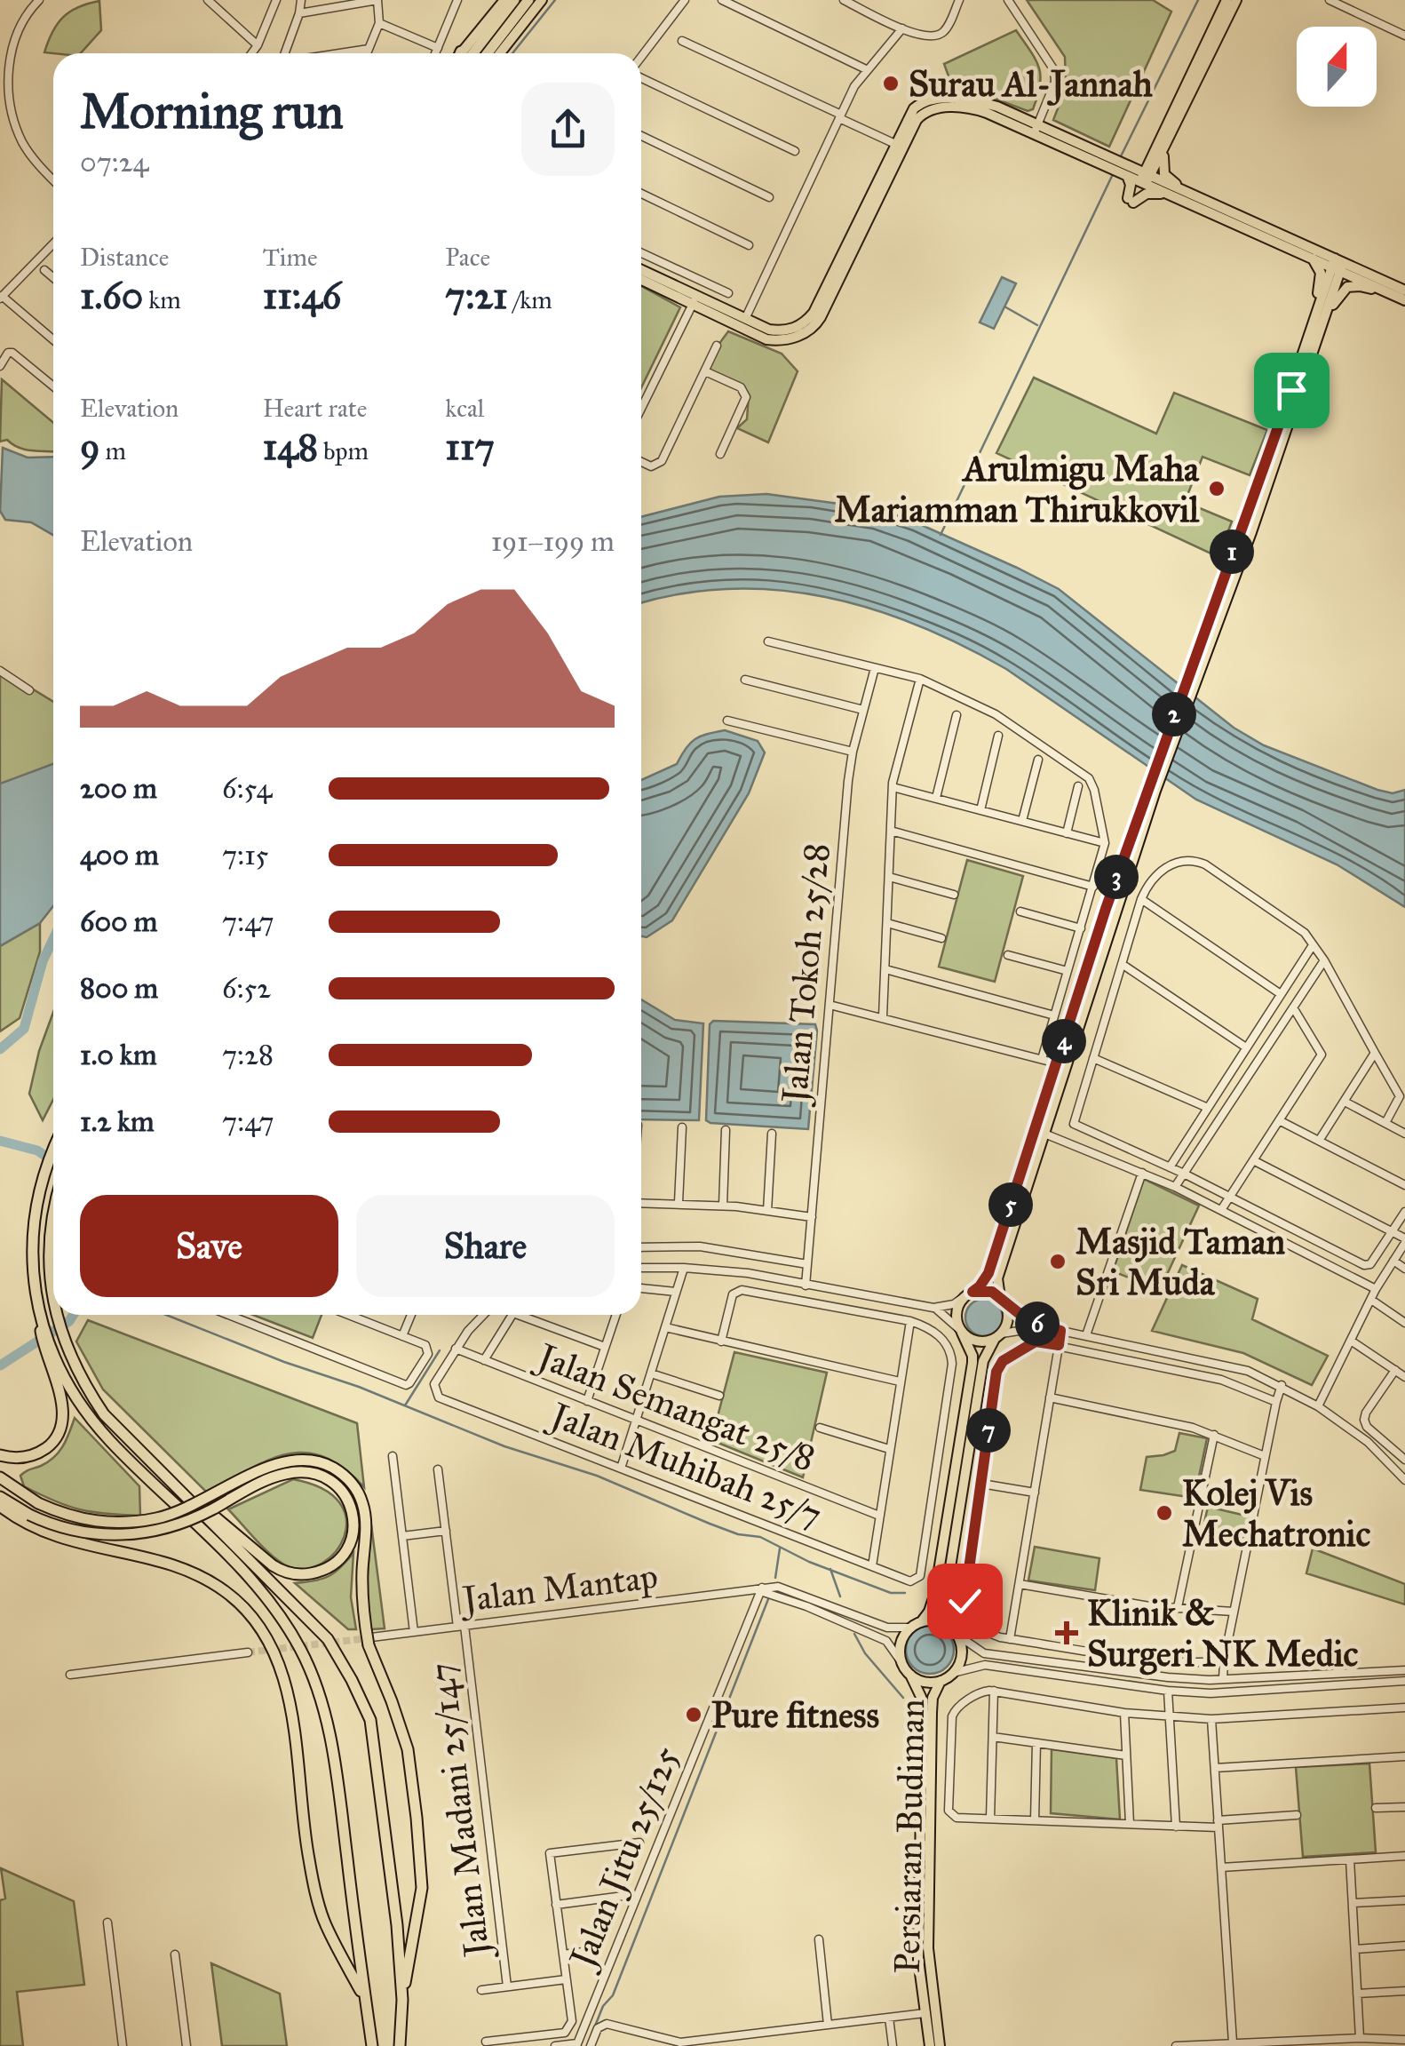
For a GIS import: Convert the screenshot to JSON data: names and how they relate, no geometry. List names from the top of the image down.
{
  "streets": {
    "main road": ["Persiaran Budiman"],
    "street": [
      "Jalan Tokoh 25/28",
      "Jalan Semangat 25/8",
      "Jalan Muhibah 25/7",
      "Jalan Mantap",
      "Jalan Madani 25/147",
      "Jalan Jitu 25/125"
    ]
  },
  "crossings": [
    ["Jalan Semangat 25/8", "Jalan Muhibah 25/7"],
    ["Jalan Mantap", "Jalan Madani 25/147"],
    ["Jalan Mantap", "Jalan Jitu 25/125"]
  ],
  "places": {
    "other": [
      "Surau Al-Jannah",
      "Arulmigu Maha Mariamman Thirukkovil",
      "Masjid Taman Sri Muda",
      "Kolej Vis Mechatronic",
      "Pure fitness"
    ],
    "health": ["Klinik & Surgeri NK Medic"]
  },
  "north": "top",
  "page": {
    "heading": ["Morning run", "07:24"],
    "stats": [
      ["Distance", "1.60 km"],
      ["Time", "11:46"],
      ["Pace", "7:21 /km"],
      ["Elevation", "9 m"],
      ["Heart rate", "148 bpm"],
      ["kcal", "117"]
    ],
    "chart": ["Elevation", "191–199 m"],
    "pins": [
      "1",
      "2",
      "3",
      "4",
      "5",
      "6",
      "7"
    ],
    "list": [
      {
        "name": "200 m",
        "note": "6:54"
      },
      {
        "name": "400 m",
        "note": "7:15"
      },
      {
        "name": "600 m",
        "note": "7:47"
      },
      {
        "name": "800 m",
        "note": "6:52"
      },
      {
        "name": "1.0 km",
        "note": "7:28"
      },
      {
        "name": "1.2 km",
        "note": "7:47"
      }
    ],
    "buttons": ["Save", "Share"]
  }
}
